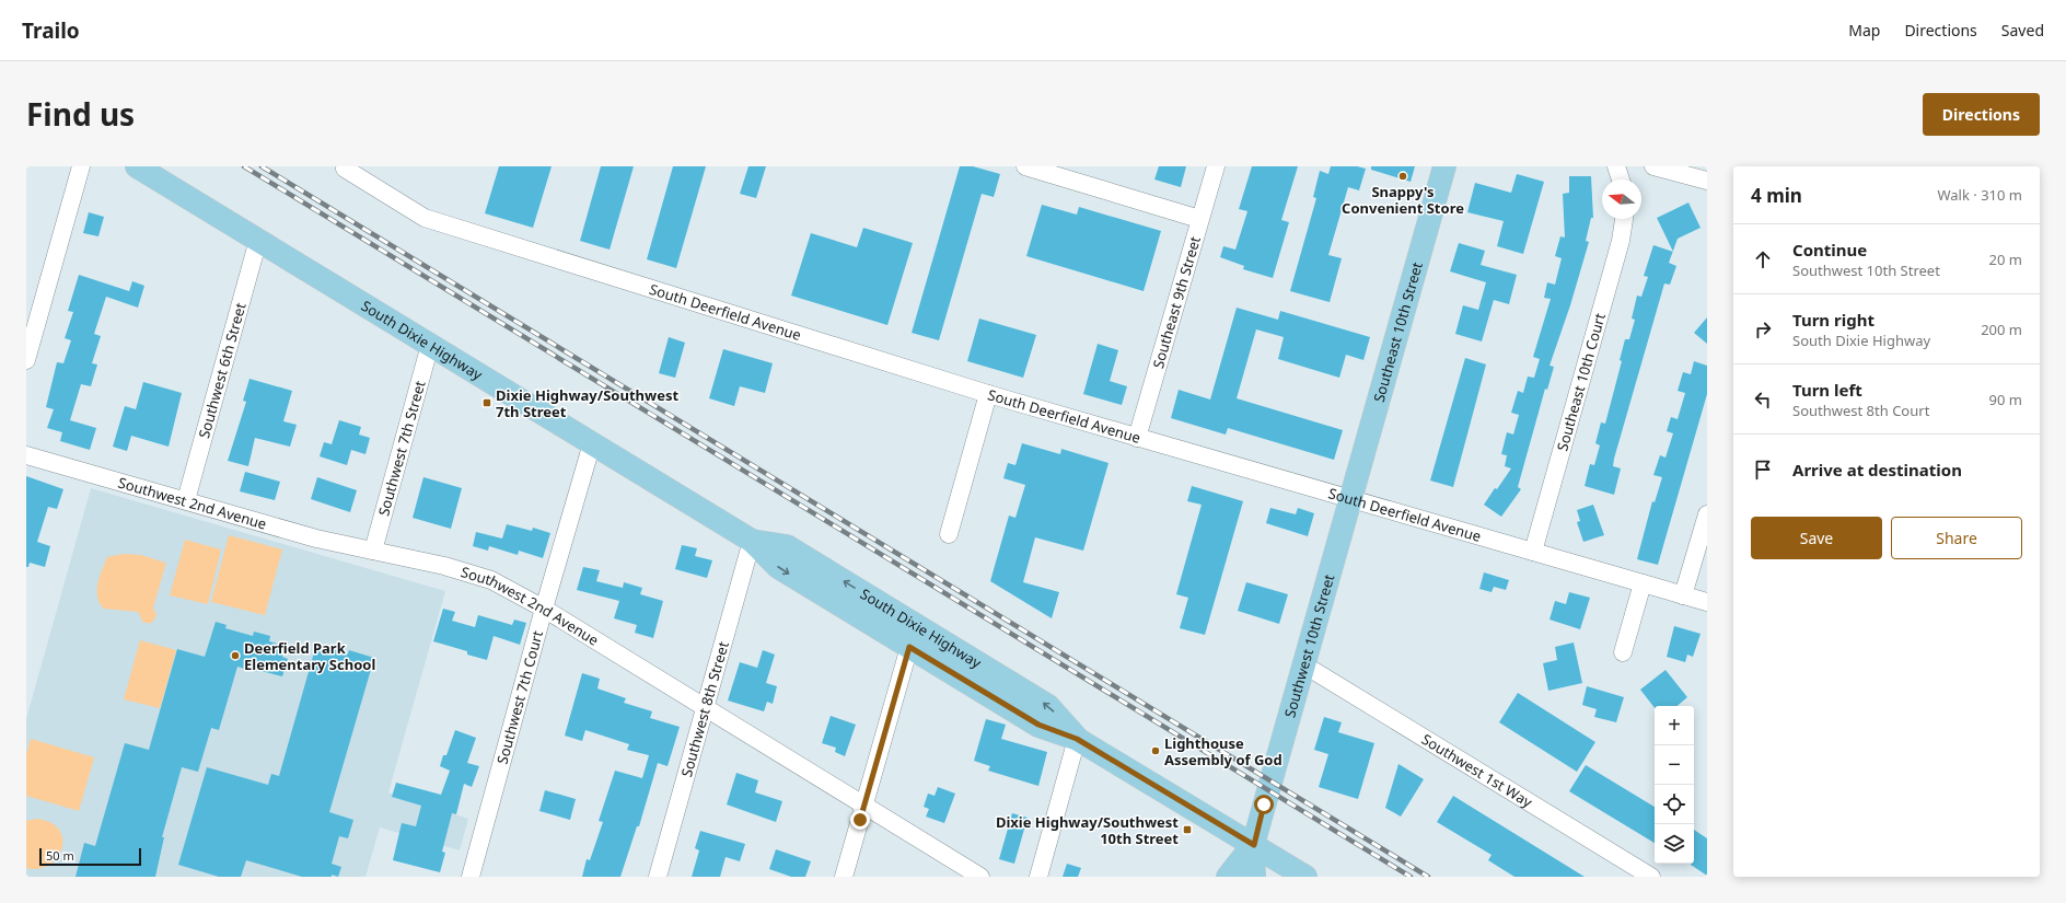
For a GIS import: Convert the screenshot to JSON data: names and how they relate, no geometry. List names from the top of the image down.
{
  "streets": {
    "main road": ["Southeast 10th Street", "South Dixie Highway", "Southwest 10th Street"],
    "street": [
      "Southeast 9th Street",
      "South Deerfield Avenue",
      "Southwest 6th Street",
      "Southeast 10th Court",
      "Southwest 7th Street",
      "Southwest 2nd Avenue",
      "Southwest 7th Court",
      "Southwest 8th Street",
      "Southwest 1st Way"
    ]
  },
  "crossings": [
    ["Southeast 9th Street", "South Deerfield Avenue"],
    ["South Deerfield Avenue", "Southeast 10th Street"],
    ["South Deerfield Avenue", "Southeast 10th Court"],
    ["South Deerfield Avenue", "Southwest 10th Street"],
    ["Southeast 10th Street", "Southwest 10th Street"],
    ["South Dixie Highway", "Southwest 6th Street"],
    ["South Dixie Highway", "Southwest 7th Street"],
    ["South Dixie Highway", "Southwest 10th Street"],
    ["South Dixie Highway", "Southwest 7th Court"],
    ["South Dixie Highway", "Southwest 8th Street"],
    ["Southwest 6th Street", "Southwest 2nd Avenue"],
    ["Southwest 7th Street", "Southwest 2nd Avenue"],
    ["Southwest 2nd Avenue", "Southwest 7th Court"],
    ["Southwest 2nd Avenue", "Southwest 8th Street"],
    ["Southwest 10th Street", "Southwest 1st Way"]
  ],
  "places": {
    "other": ["Snappy's Convenient Store", "Deerfield Park Elementary School", "Lighthouse Assembly of God"],
    "transit": ["Dixie Highway/Southwest 7th Street", "Dixie Highway/Southwest 10th Street"]
  },
  "scale_bar": "50 m",
  "north": "left",
  "page": {
    "header": "Trailo",
    "nav": ["Map", "Directions", "Saved"],
    "title": "Find us",
    "buttons": [
      "Directions",
      ["Save", "Share"]
    ],
    "heading": ["4 min", "Walk · 310 m"],
    "list": [
      ["Continue", "Southwest 10th Street", "20 m"],
      ["Turn right", "South Dixie Highway", "200 m"],
      ["Turn left", "Southwest 8th Court", "90 m"],
      "Arrive at destination"
    ],
    "map_buttons": ["+", "−"],
    "scale": "50 m"
  }
}
